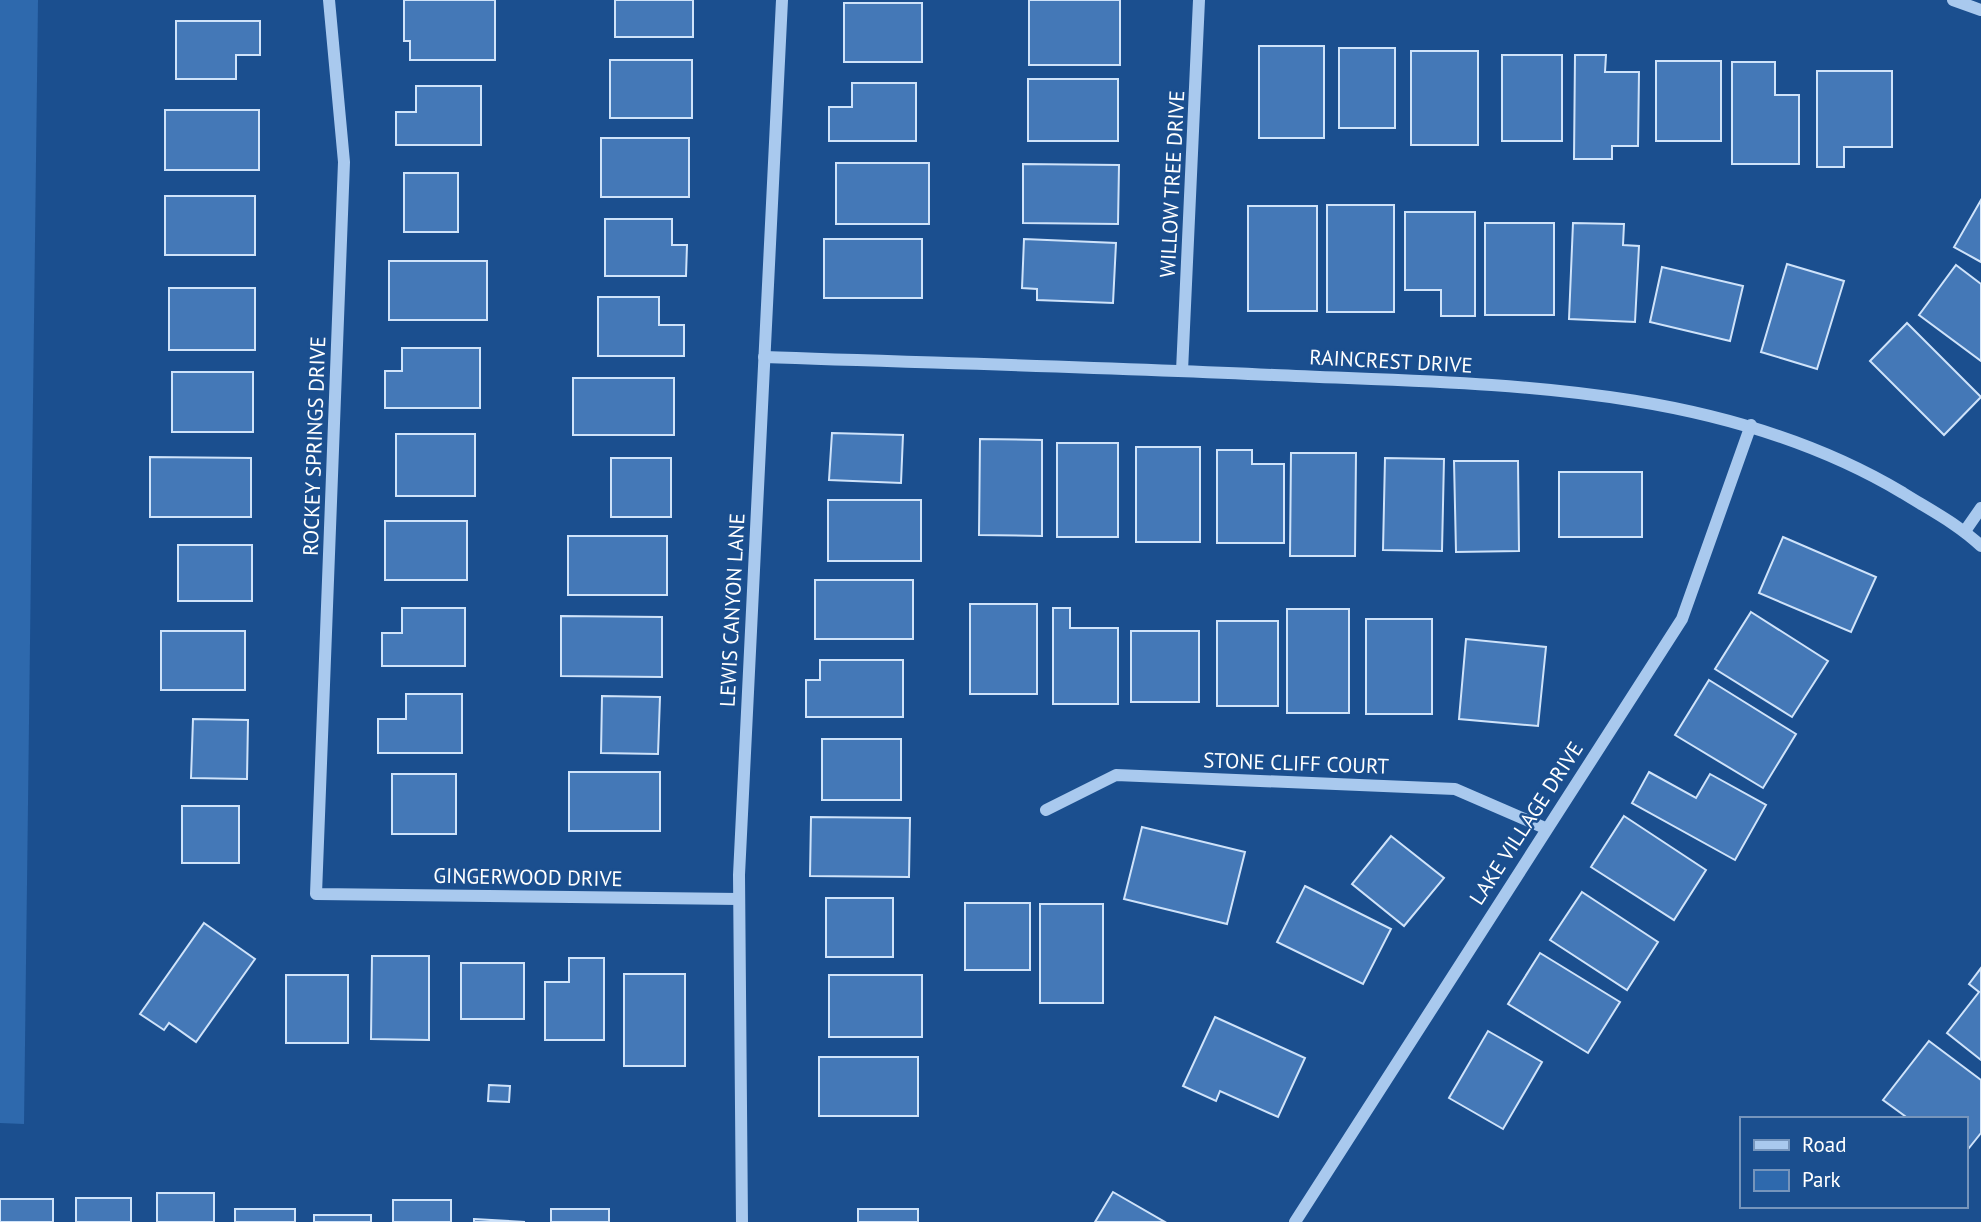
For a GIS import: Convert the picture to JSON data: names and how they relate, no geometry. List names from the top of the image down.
{
  "streets": {
    "street": [
      "WILLOW TREE DRIVE",
      "RAINCREST DRIVE",
      "ROCKEY SPRINGS DRIVE",
      "LEWIS CANYON LANE",
      "STONE CLIFF COURT",
      "LAKE VILLAGE DRIVE",
      "GINGERWOOD DRIVE"
    ]
  },
  "crossings": [
    ["WILLOW TREE DRIVE", "RAINCREST DRIVE"],
    ["RAINCREST DRIVE", "LEWIS CANYON LANE"],
    ["RAINCREST DRIVE", "LAKE VILLAGE DRIVE"],
    ["ROCKEY SPRINGS DRIVE", "GINGERWOOD DRIVE"],
    ["LEWIS CANYON LANE", "GINGERWOOD DRIVE"],
    ["STONE CLIFF COURT", "LAKE VILLAGE DRIVE"]
  ],
  "legend": ["Road", "Park"]
}
